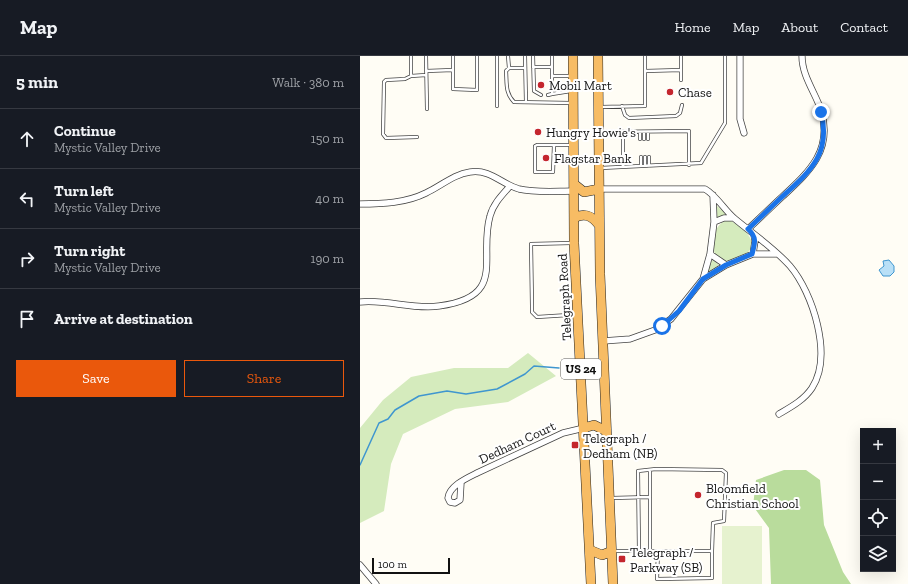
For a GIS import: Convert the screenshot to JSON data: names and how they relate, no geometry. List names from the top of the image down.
{
  "streets": {
    "highway": ["Telegraph Road", "US 24"],
    "street": ["Dedham Court"]
  },
  "crossings": [
    ["Telegraph Road", "Dedham Court"]
  ],
  "places": {
    "other": [
      "Mobil Mart",
      "Chase",
      "Hungry Howie's",
      "Flagstar Bank",
      "Bloomfield Christian School"
    ],
    "transit": ["Telegraph / Dedham (NB)", "Telegraph / Parkway (SB)"]
  },
  "scale_bar": "100 m",
  "page": {
    "header": "Map",
    "nav": [
      "Home",
      "Map",
      "About",
      "Contact"
    ],
    "heading": ["5 min", "Walk · 380 m"],
    "list": [
      ["Continue", "Mystic Valley Drive", "150 m"],
      ["Turn left", "Mystic Valley Drive", "40 m"],
      ["Turn right", "Mystic Valley Drive", "190 m"],
      "Arrive at destination"
    ],
    "buttons": ["Save", "Share"],
    "map_buttons": ["+", "−"],
    "scale": "100 m"
  }
}
